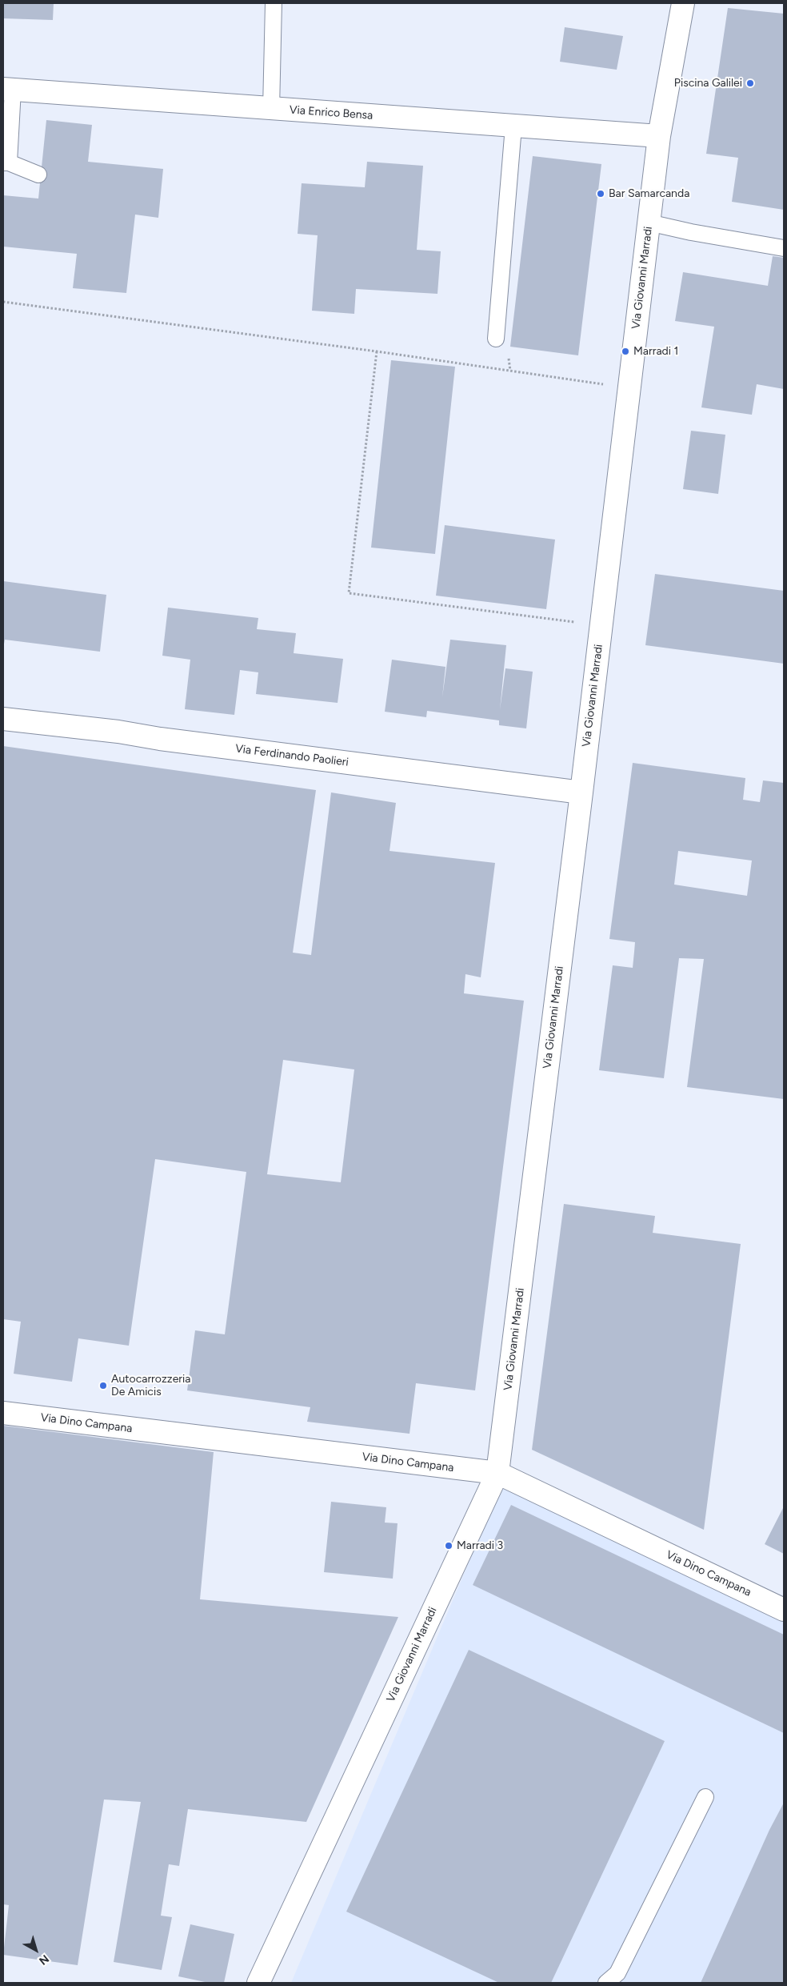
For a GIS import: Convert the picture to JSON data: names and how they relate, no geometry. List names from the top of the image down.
{
  "streets": {
    "street": [
      "Via Enrico Bensa",
      "Via Giovanni Marradi",
      "Via Ferdinando Paolieri",
      "Via Dino Campana"
    ]
  },
  "crossings": [
    ["Via Enrico Bensa", "Via Giovanni Marradi"],
    ["Via Giovanni Marradi", "Via Ferdinando Paolieri"],
    ["Via Giovanni Marradi", "Via Dino Campana"]
  ],
  "places": [
    "Piscina Galilei",
    "Bar Samarcanda",
    "Marradi 1",
    "Autocarrozzeria De Amicis",
    "Marradi 3"
  ],
  "north": "bottom right"
}
